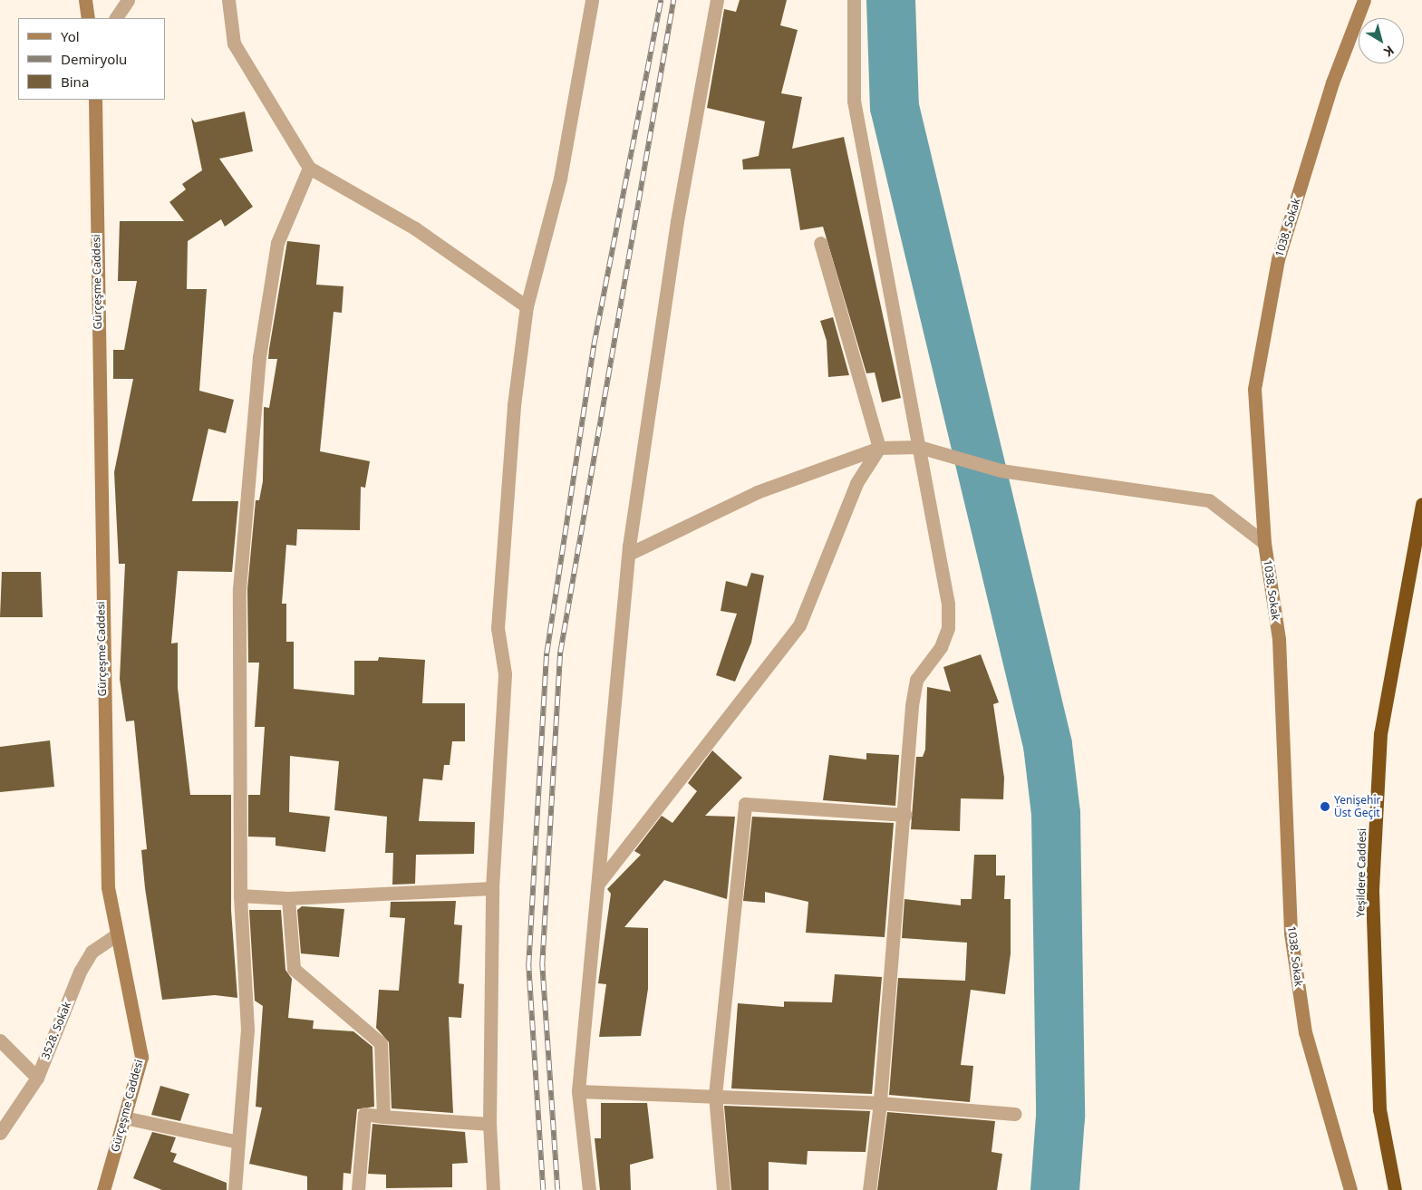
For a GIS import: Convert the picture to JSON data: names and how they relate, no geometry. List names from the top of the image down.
{
  "streets": {
    "highway": ["Yeşildere Caddesi"],
    "street": ["1038. Sokak", "Gürçeşme Caddesi", "3528. Sokak"]
  },
  "crossings": [
    ["Gürçeşme Caddesi", "3528. Sokak"]
  ],
  "places": ["Yenişehir Üst Geçit"],
  "legend": ["Yol", "Demiryolu", "Bina"],
  "north": "bottom right"
}
